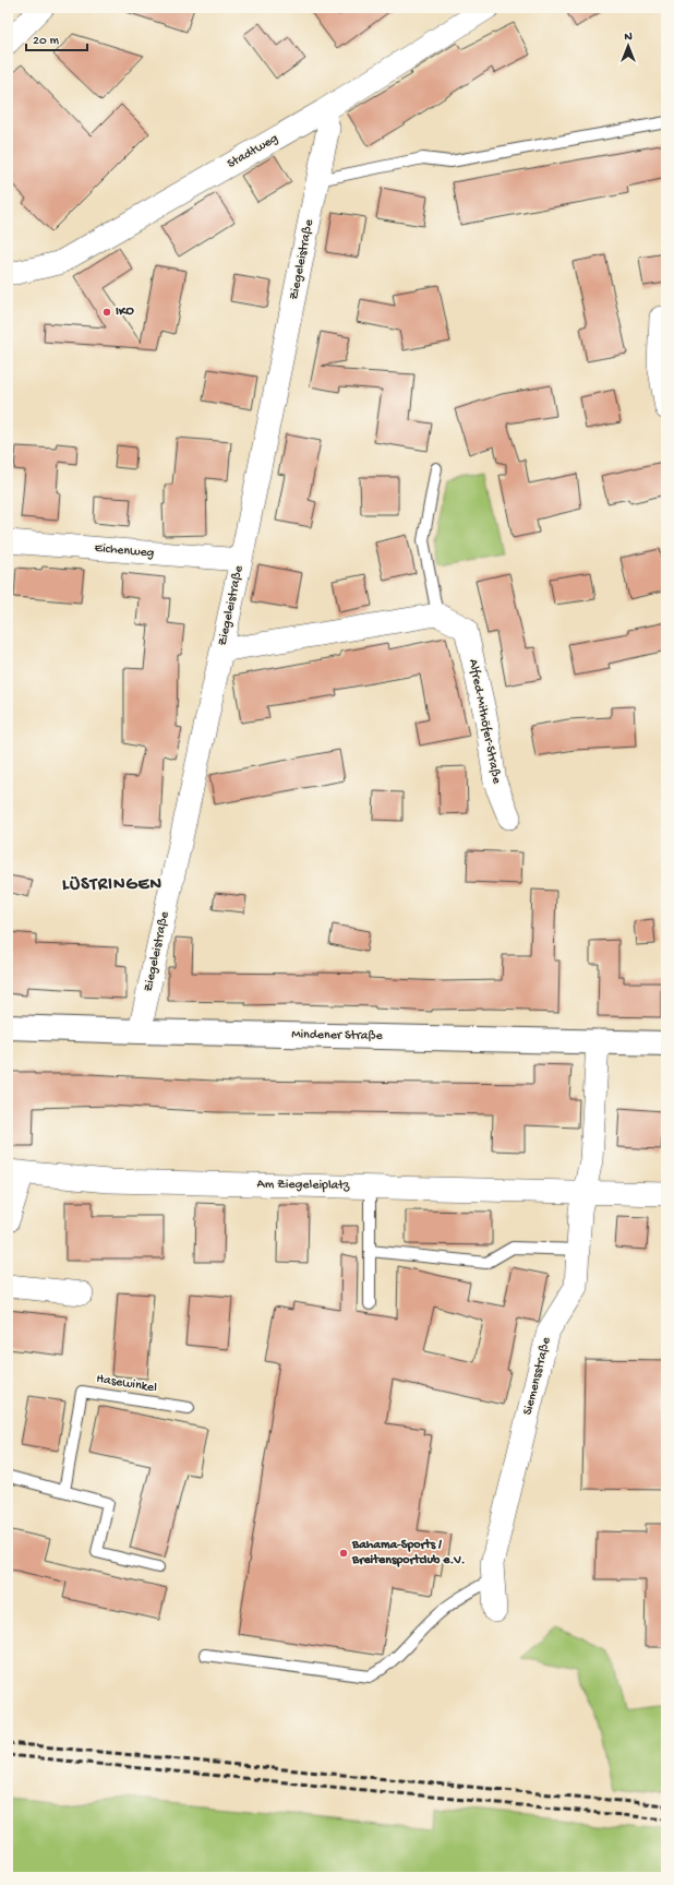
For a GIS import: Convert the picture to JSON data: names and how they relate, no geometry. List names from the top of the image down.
{
  "streets": {
    "main road": ["Mindener Straße"],
    "street": [
      "Stadtweg",
      "Ziegeleistraße",
      "Eichenweg",
      "Alfred-Mithöfer-Straße",
      "Am Ziegeleiplatz",
      "Siemensstraße"
    ],
    "lane": ["Hasewinkel"]
  },
  "crossings": [
    ["Stadtweg", "Ziegeleistraße"],
    ["Ziegeleistraße", "Eichenweg"],
    ["Ziegeleistraße", "Mindener Straße"],
    ["Mindener Straße", "Siemensstraße"],
    ["Am Ziegeleiplatz", "Siemensstraße"]
  ],
  "districts": ["LÜSTRINGEN"],
  "places": ["IKO", "Bahama-Sports / Breitensportclub e.V."],
  "scale_bar": "20 m",
  "north": "top"
}
